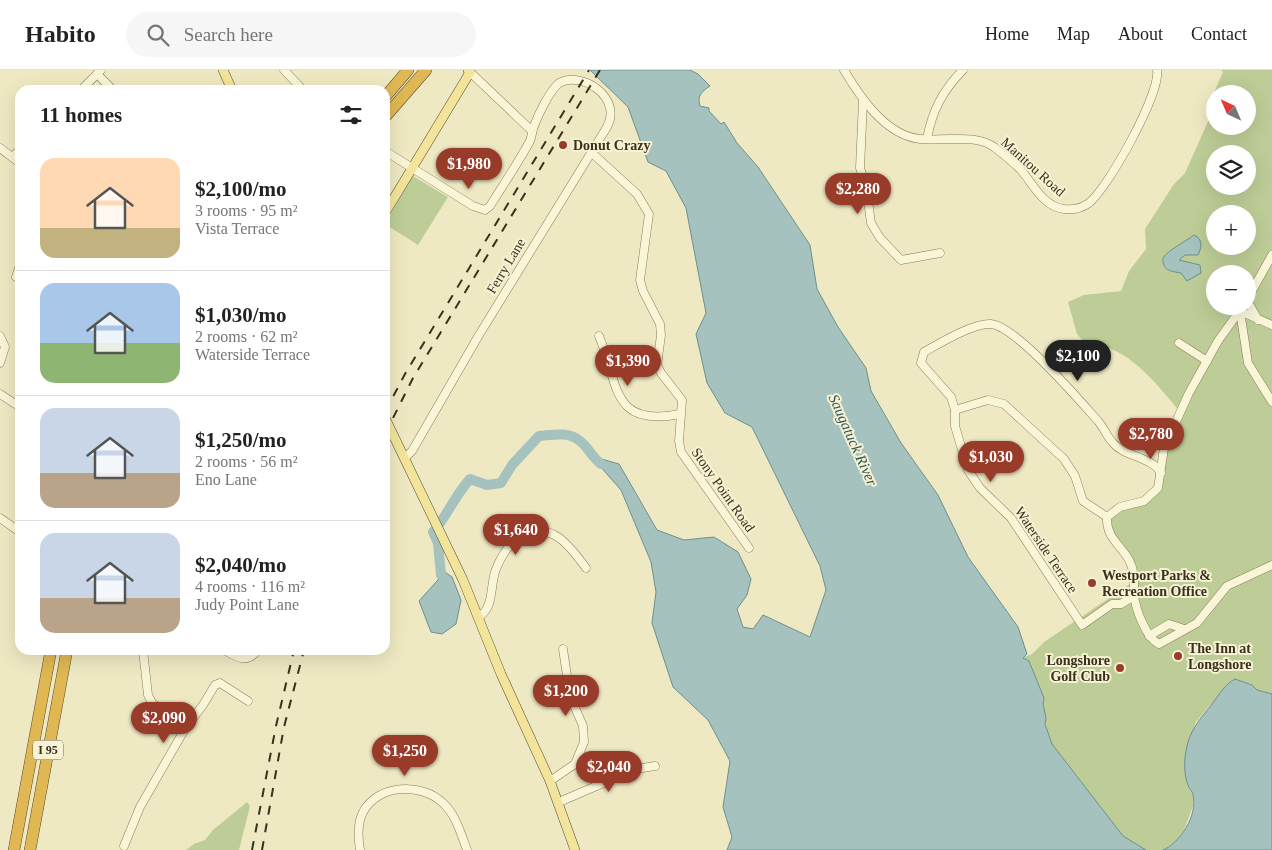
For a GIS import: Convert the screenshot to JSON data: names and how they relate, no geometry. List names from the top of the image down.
{
  "streets": {
    "highway": ["I 95"],
    "street": [
      "Manitou Road",
      "Ferry Lane",
      "Stony Point Road",
      "Waterside Terrace"
    ]
  },
  "crossings": [
    ["Ferry Lane", "Stony Point Road"]
  ],
  "water": ["Saugatuck River"],
  "places": [
    "Donut Crazy",
    "Westport Parks & Recreation Office",
    "The Inn at Longshore",
    "Longshore Golf Club"
  ],
  "north": "top left",
  "page": {
    "header": "Habito",
    "search": "Search here",
    "nav": [
      "Home",
      "Map",
      "About",
      "Contact"
    ],
    "map_buttons": ["+", "−"],
    "heading": "11 homes",
    "list": [
      {
        "name": "$2,100/mo",
        "note": "3 rooms · 95 m² · Vista Terrace"
      },
      {
        "name": "$1,030/mo",
        "note": "2 rooms · 62 m² · Waterside Terrace"
      },
      {
        "name": "$1,250/mo",
        "note": "2 rooms · 56 m² · Eno Lane"
      },
      {
        "name": "$2,040/mo",
        "note": "4 rooms · 116 m² · Judy Point Lane"
      }
    ],
    "price": [
      "$1,980",
      "$2,280",
      "$2,100",
      "$1,390",
      "$2,780",
      "$1,030",
      "$1,640",
      "$1,200",
      "$2,090",
      "$1,250",
      "$2,040"
    ]
  }
}
